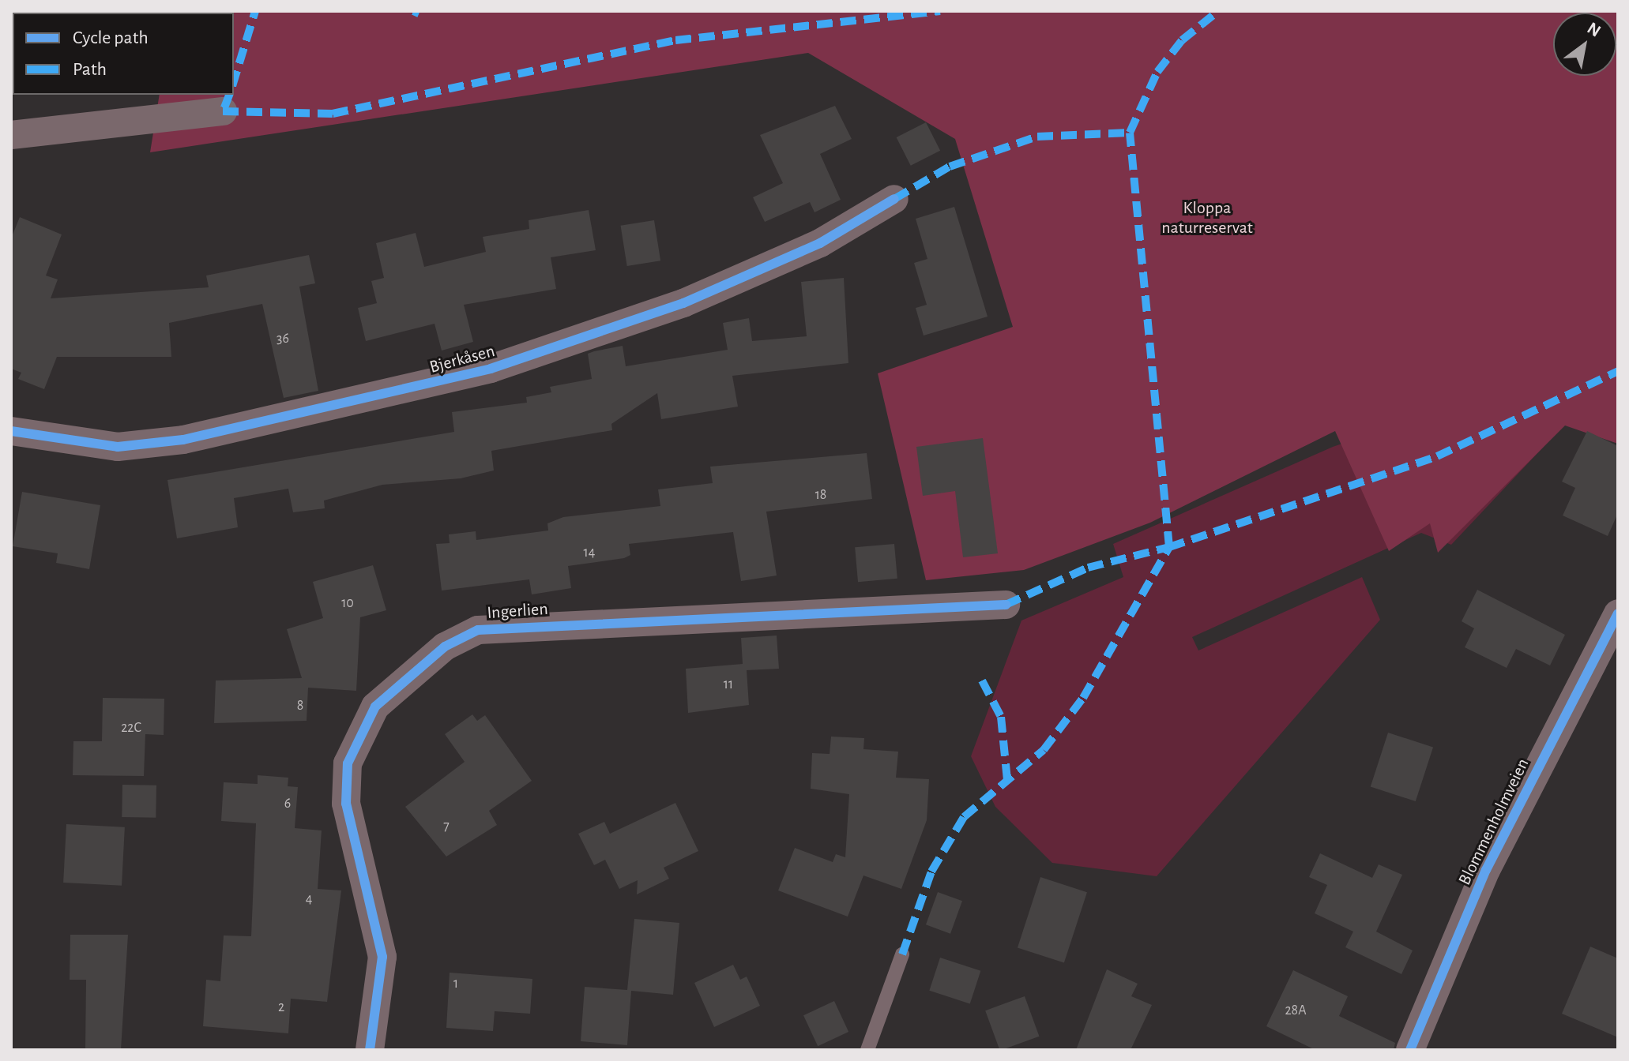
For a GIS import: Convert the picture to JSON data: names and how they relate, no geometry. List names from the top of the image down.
{
  "streets": {
    "street": ["Bjerkåsen", "Ingerlien", "Blommenholmveien"]
  },
  "parks": ["Kloppa naturreservat"],
  "house_numbers": [
    "36",
    "18",
    "14",
    "10",
    "11",
    "8",
    "22C",
    "6",
    "7",
    "4",
    "1",
    "2",
    "28A"
  ],
  "legend": ["Cycle path", "Path"],
  "north": "top right"
}
